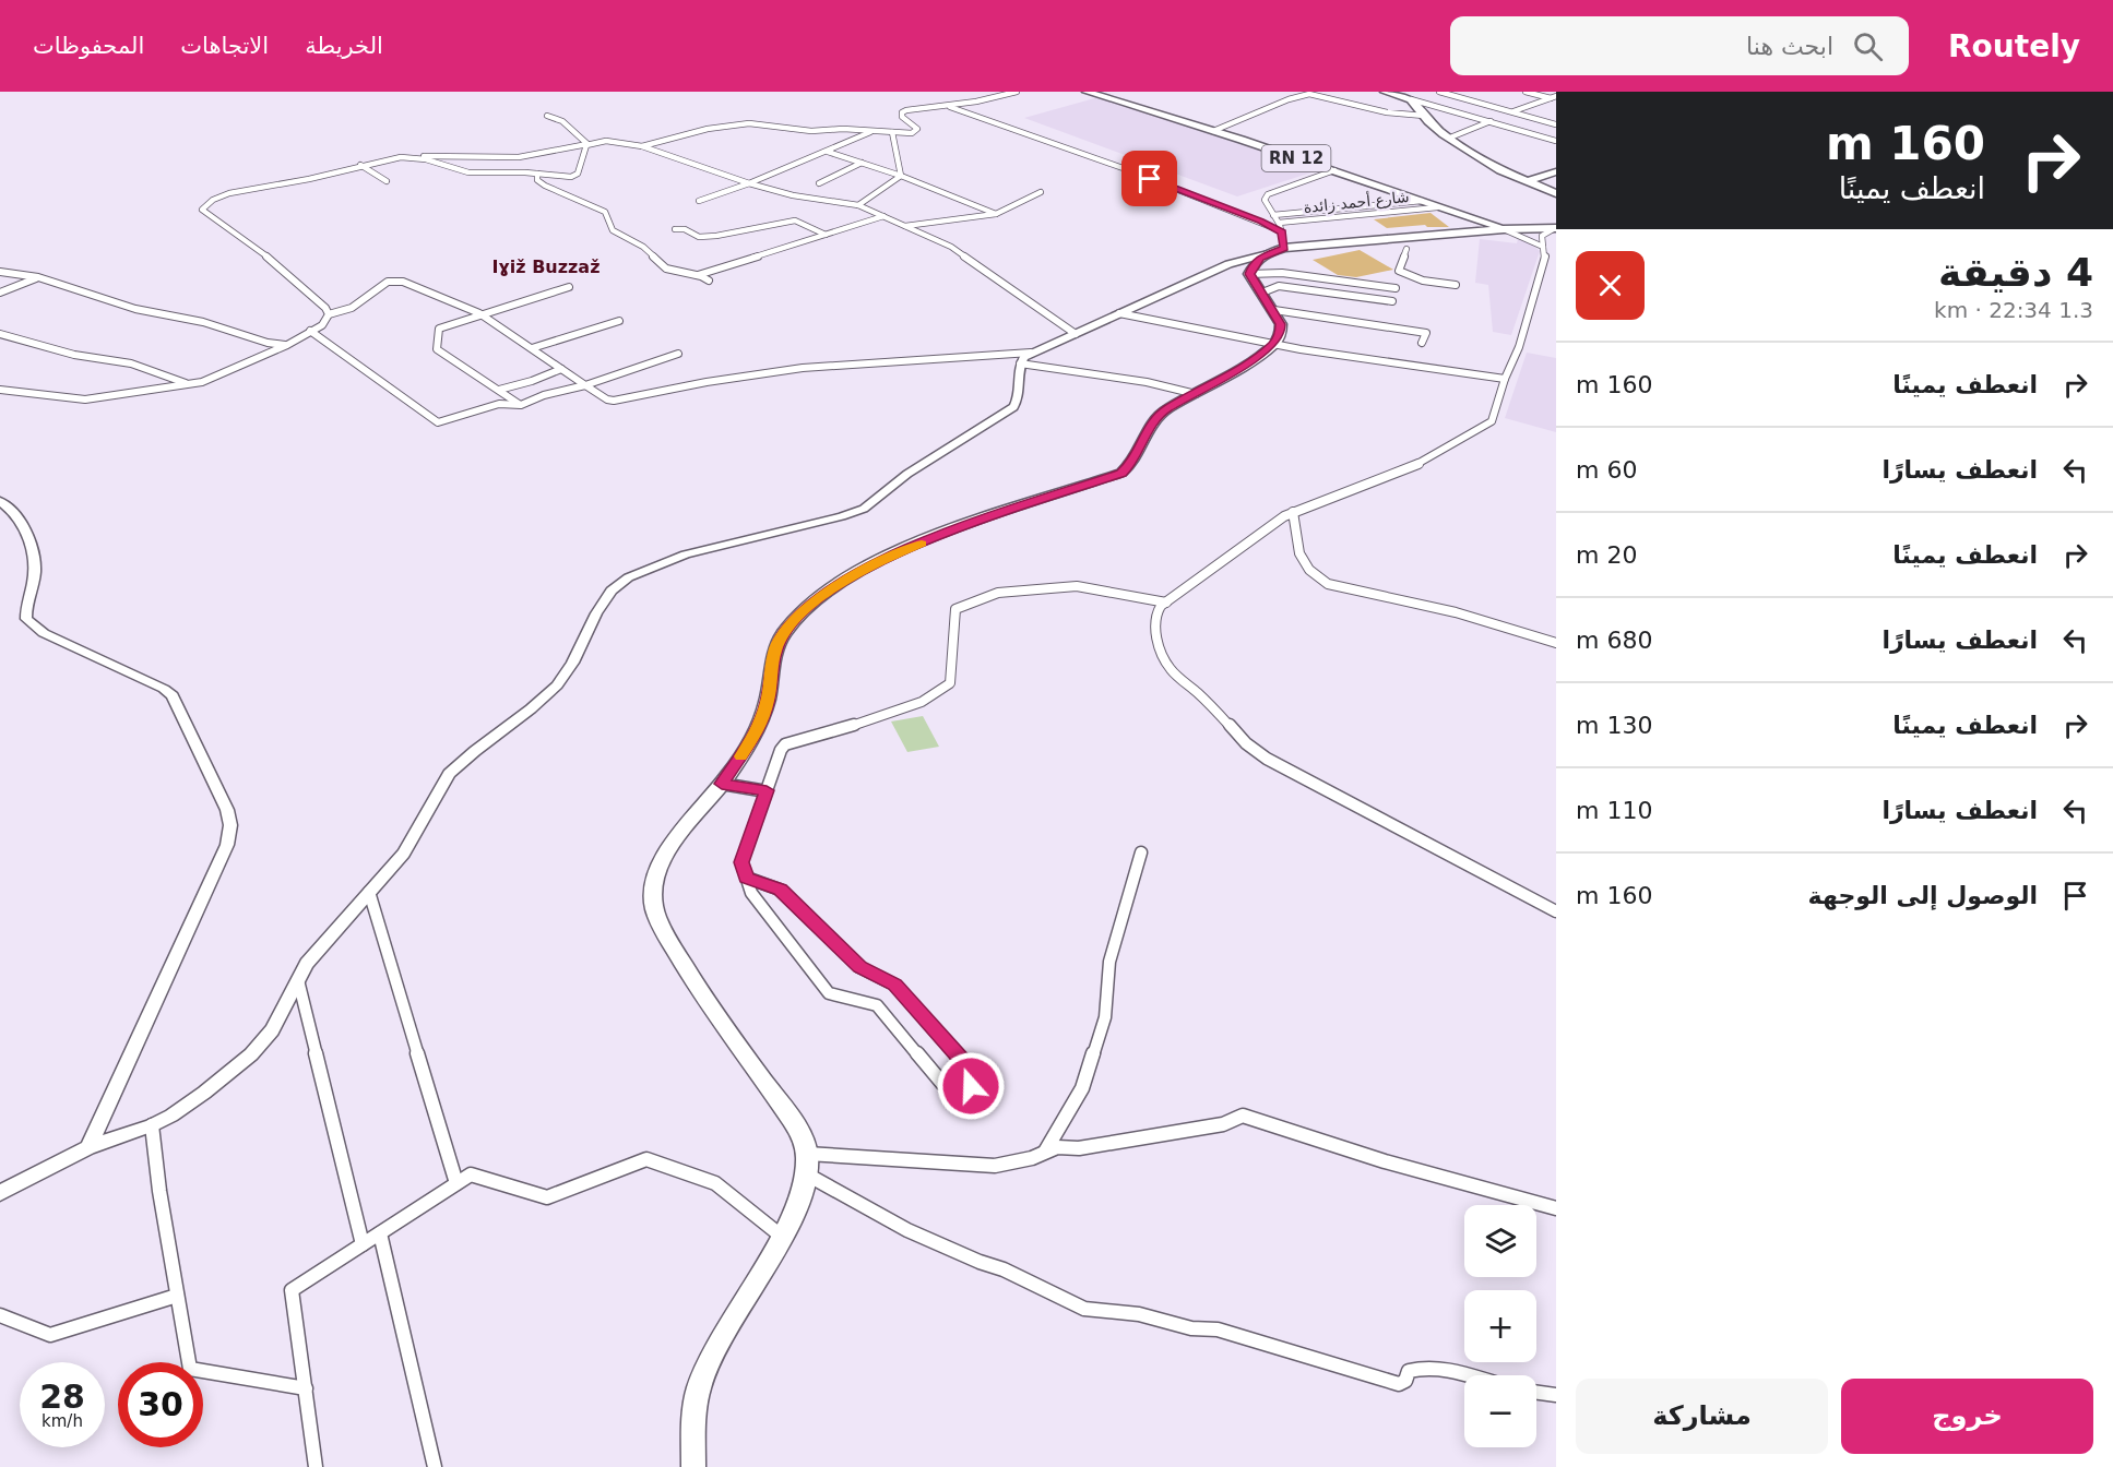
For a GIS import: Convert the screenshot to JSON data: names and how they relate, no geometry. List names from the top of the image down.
{
  "streets": {
    "main road": ["RN 12"],
    "street": ["شارع أحمد زائدة"]
  },
  "crossings": [
    ["RN 12", "شارع أحمد زائدة"]
  ],
  "districts": ["Iɣiž Buzzaž"],
  "page": {
    "header": "Routely",
    "search": "ابحث هنا",
    "nav": ["الخريطة", "الاتجاهات", "المحفوظات"],
    "turn": ["160 m", "انعطف يمينًا"],
    "heading": ["4 دقيقة", "1.3 km · 22:34"],
    "list": [
      {
        "name": "انعطف يمينًا",
        "value": "160 m"
      },
      {
        "name": "انعطف يسارًا",
        "value": "60 m"
      },
      {
        "name": "انعطف يمينًا",
        "value": "20 m"
      },
      {
        "name": "انعطف يسارًا",
        "value": "680 m"
      },
      {
        "name": "انعطف يمينًا",
        "value": "130 m"
      },
      {
        "name": "انعطف يسارًا",
        "value": "110 m"
      },
      {
        "name": "الوصول إلى الوجهة",
        "value": "160 m"
      }
    ],
    "map_buttons": ["+", "−"],
    "speed": "28 km/h",
    "limit": "30",
    "buttons": ["خروج", "مشاركة"]
  }
}
